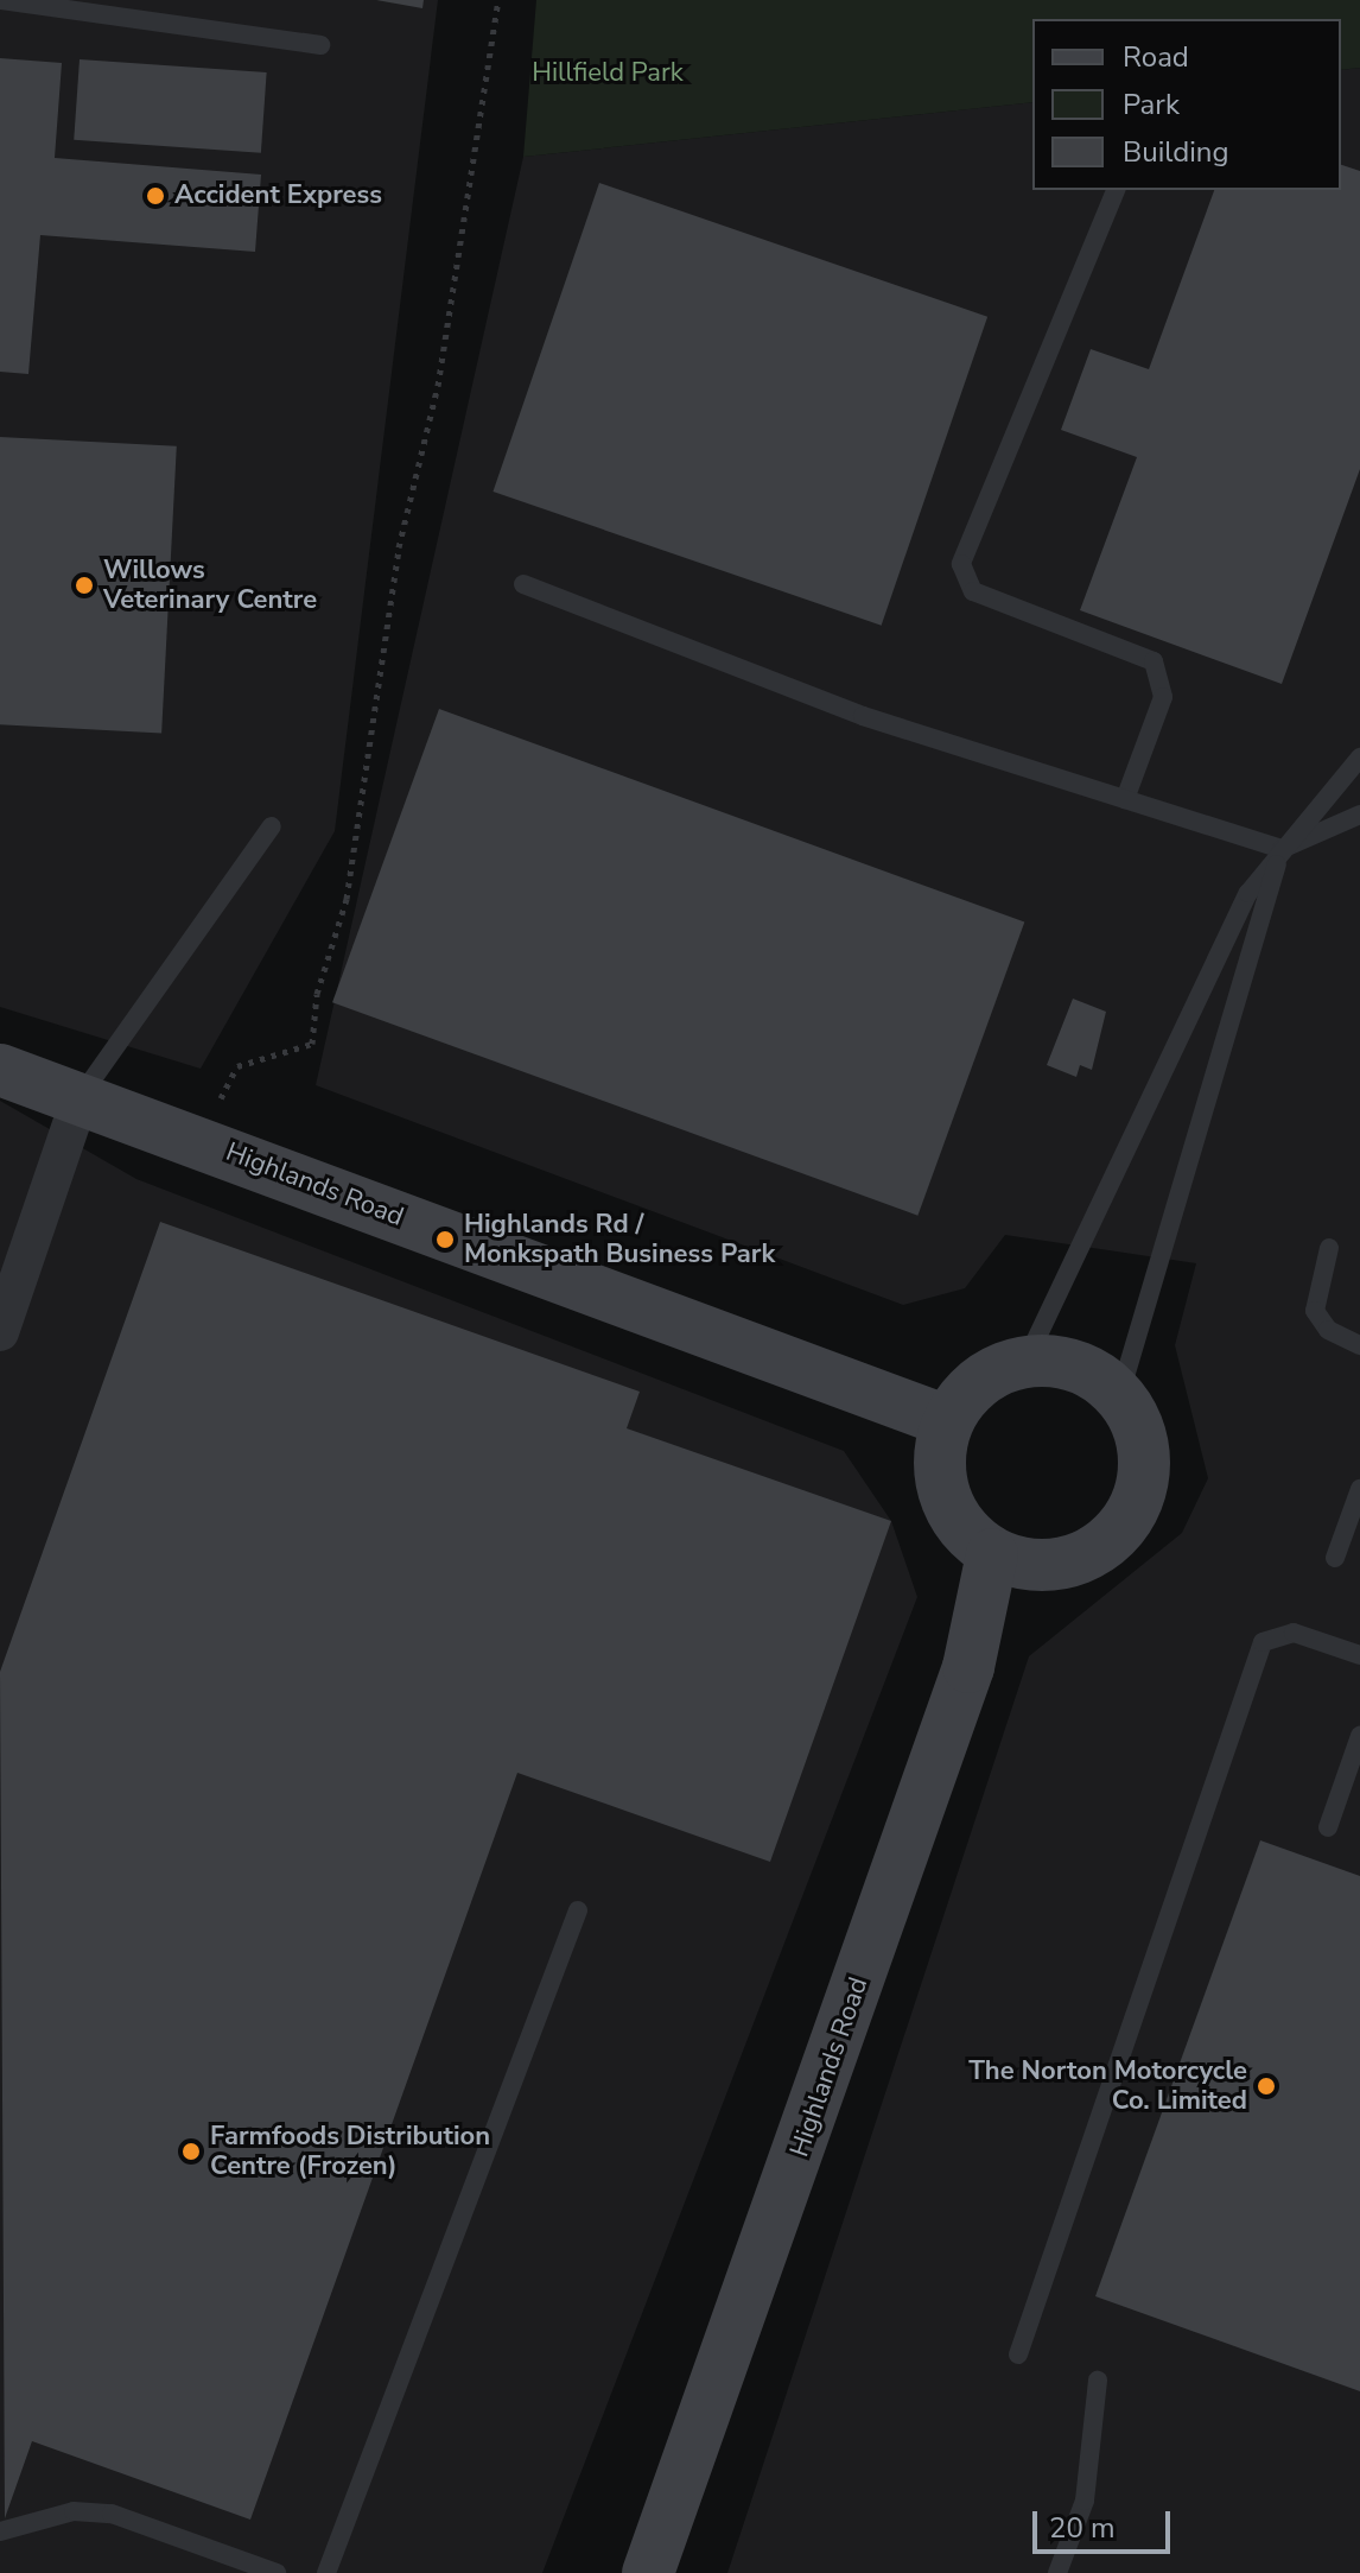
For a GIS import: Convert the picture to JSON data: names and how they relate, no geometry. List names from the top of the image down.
{
  "streets": {
    "street": ["Highlands Road"]
  },
  "parks": ["Hillfield Park"],
  "places": [
    "Accident Express",
    "Willows Veterinary Centre",
    "Highlands Rd / Monkspath Business Park",
    "The Norton Motorcycle Co. Limited",
    "Farmfoods Distribution Centre (Frozen)"
  ],
  "legend": ["Road", "Park", "Building"],
  "scale_bar": "20 m"
}
